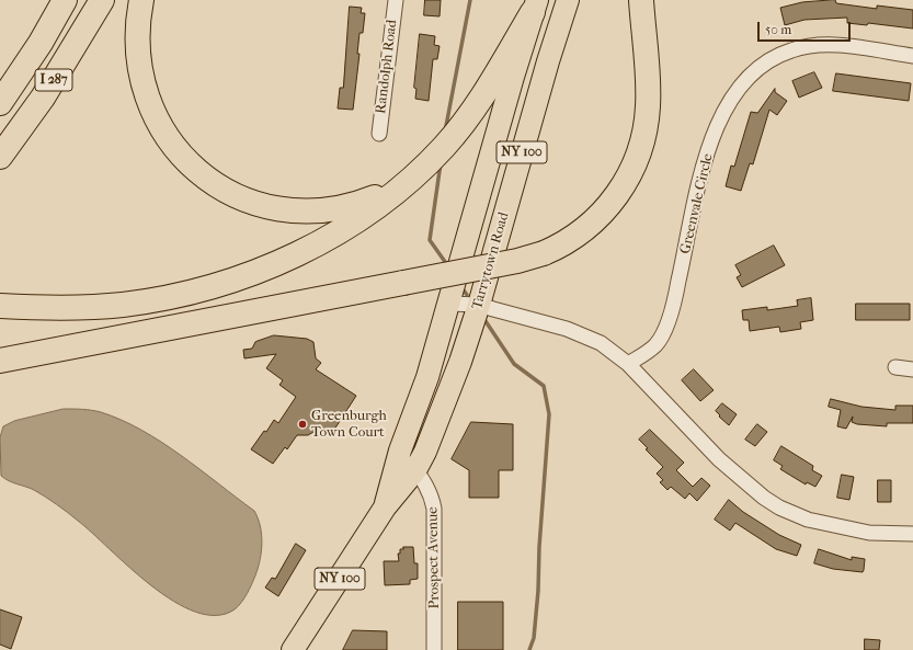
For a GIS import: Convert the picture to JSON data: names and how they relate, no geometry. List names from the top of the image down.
{
  "streets": {
    "highway": ["I 287"],
    "main road": ["NY 100", "Tarrytown Road"],
    "street": ["Randolph Road", "Greenvale Circle", "Prospect Avenue"]
  },
  "crossings": [
    ["Tarrytown Road", "Prospect Avenue"]
  ],
  "places": ["Greenburgh Town Court"],
  "scale_bar": "50 m"
}
